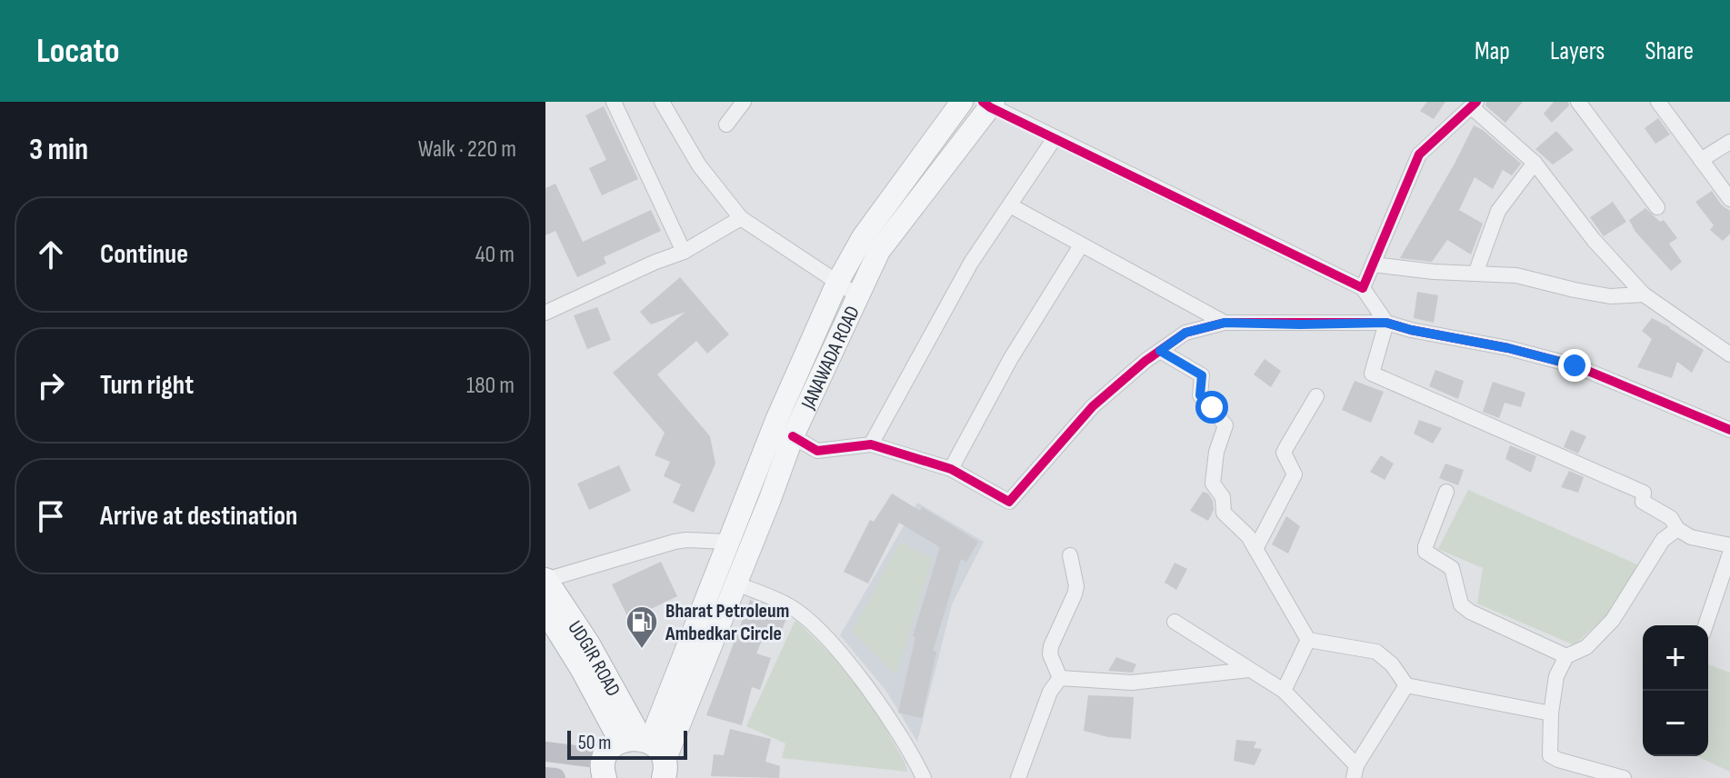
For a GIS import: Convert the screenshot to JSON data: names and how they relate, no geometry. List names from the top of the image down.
{
  "streets": {
    "highway": ["UDGIR ROAD"],
    "main road": ["JANAWADA ROAD"]
  },
  "crossings": [
    ["JANAWADA ROAD", "UDGIR ROAD"]
  ],
  "places": {
    "fuel station": ["Bharat Petroleum Ambedkar Circle"]
  },
  "scale_bar": "50 m",
  "page": {
    "header": "Locato",
    "nav": ["Map", "Layers", "Share"],
    "heading": ["3 min", "Walk · 220 m"],
    "list": [
      ["Continue", "40 m"],
      ["Turn right", "180 m"],
      "Arrive at destination"
    ],
    "map_buttons": ["+", "−"],
    "scale": "50 m"
  }
}
